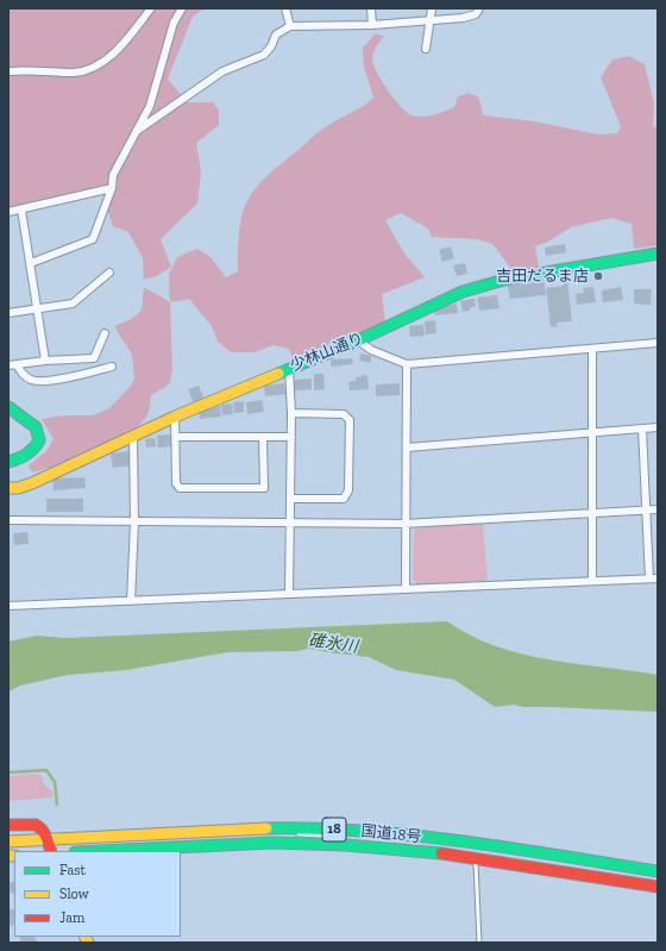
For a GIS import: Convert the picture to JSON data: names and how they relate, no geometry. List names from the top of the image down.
{
  "streets": {
    "main road": ["少林山通り", "18", "国道18号"]
  },
  "water": ["碓氷川"],
  "places": ["吉田だるま店"],
  "legend": ["Fast", "Slow", "Jam"]
}
